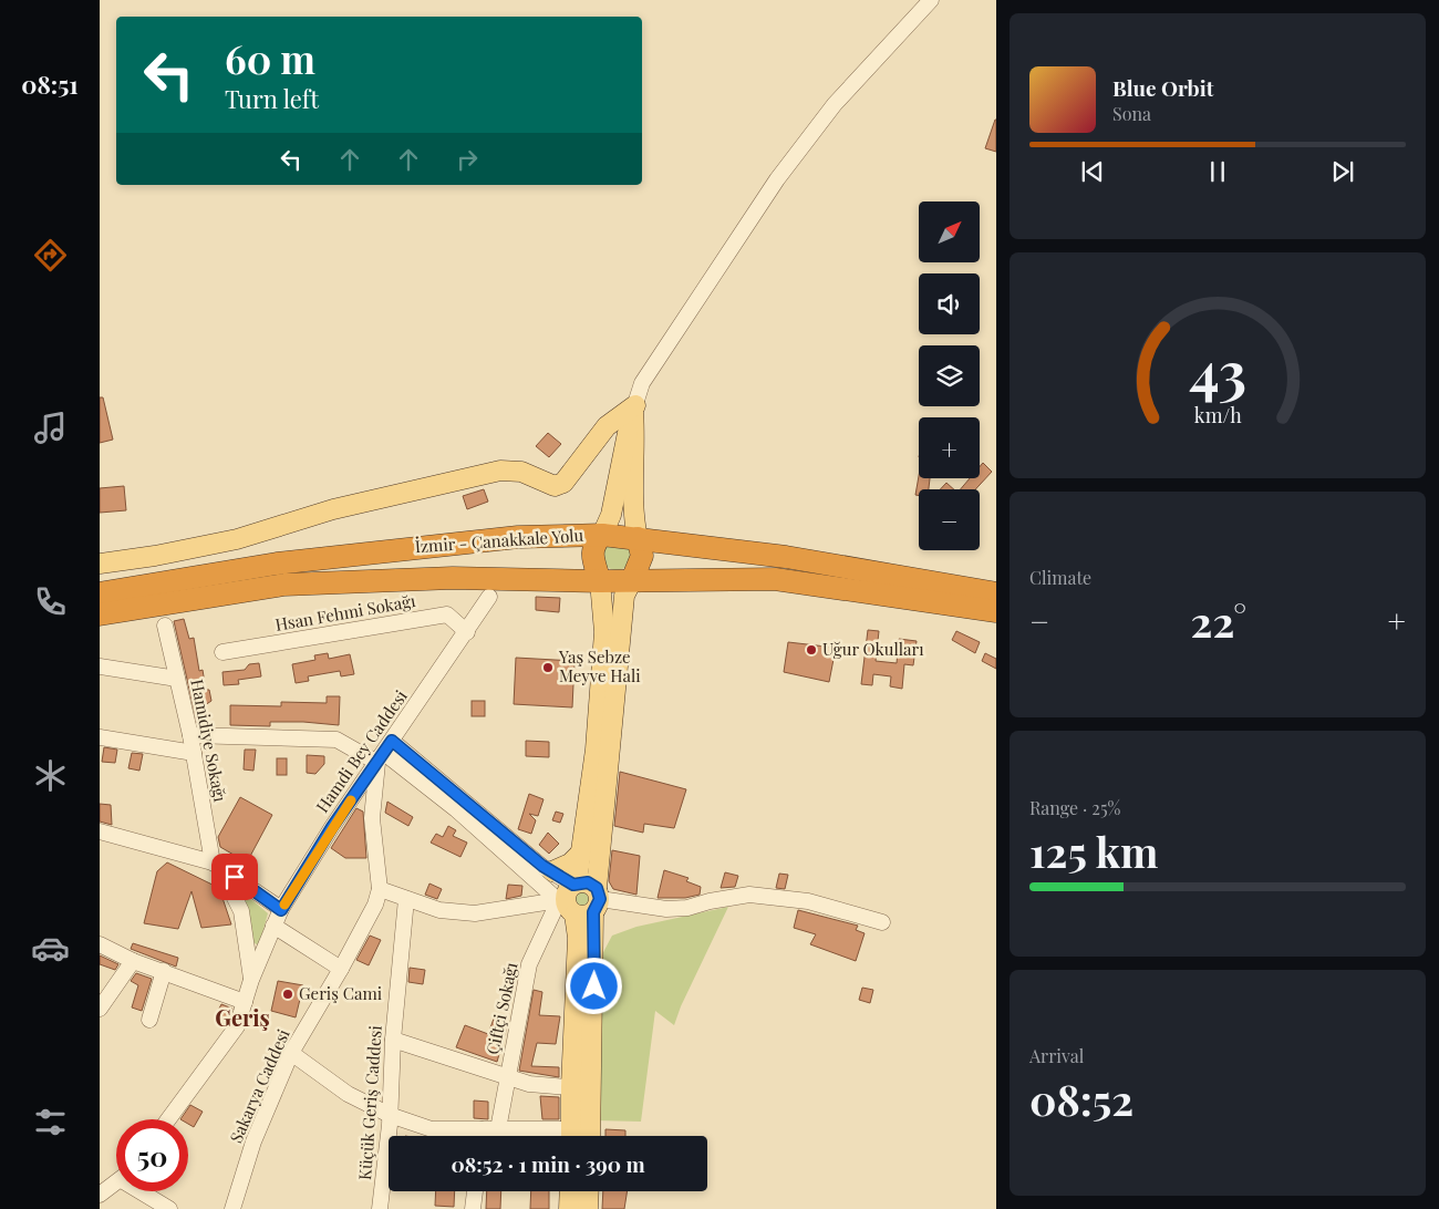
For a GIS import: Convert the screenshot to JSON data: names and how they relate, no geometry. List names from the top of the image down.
{
  "streets": {
    "highway": ["İzmir - Çanakkale Yolu"],
    "street": [
      "Hsan Fehmi Sokağı",
      "Hamidiye Sokağı",
      "Hamdi Bey Caddesi",
      "Çiftçi Sokağı",
      "Sakarya Caddesi",
      "Küçük Geriş Caddesi"
    ]
  },
  "crossings": [
    ["Hsan Fehmi Sokağı", "Hamdi Bey Caddesi"],
    ["Hamidiye Sokağı", "Hamdi Bey Caddesi"],
    ["Hamdi Bey Caddesi", "Sakarya Caddesi"]
  ],
  "districts": ["Geriş"],
  "places": ["Uğur Okulları", "Yaş Sebze Meyve Hali", "Geriş Cami"],
  "north": "top right",
  "page": {
    "tabs": "08:51",
    "turn": ["60 m", "Turn left"],
    "song": ["Blue Orbit", "Sona"],
    "map_buttons": ["+", "−"],
    "tile": [
      "Climate",
      ["Range · 25%", "125 km"],
      ["Arrival", "08:52"]
    ],
    "heat": ["−", "22°", "+"],
    "limit": "50",
    "trip": "08:52 · 1 min · 390 m",
    "gauge": ["43", "km/h"]
  }
}
